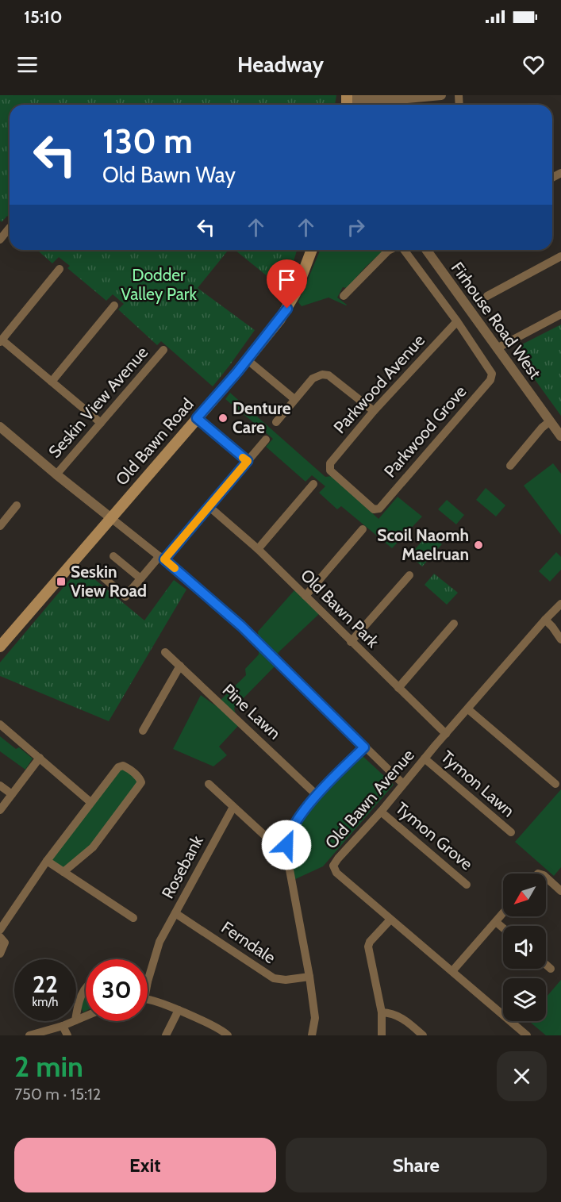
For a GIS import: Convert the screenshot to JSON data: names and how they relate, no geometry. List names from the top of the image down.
{
  "streets": {
    "main road": ["Old Bawn Road"],
    "street": [
      "Firhouse Road West",
      "Parkwood Avenue",
      "Seskin View Avenue",
      "Parkwood Grove",
      "Old Bawn Park",
      "Pine Lawn",
      "Tymon Lawn",
      "Old Bawn Avenue",
      "Tymon Grove",
      "Rosebank",
      "Ferndale"
    ]
  },
  "crossings": [
    ["Parkwood Avenue", "Parkwood Grove"],
    ["Old Bawn Park", "Old Bawn Avenue"],
    ["Tymon Lawn", "Old Bawn Avenue"],
    ["Old Bawn Avenue", "Tymon Grove"],
    ["Rosebank", "Ferndale"]
  ],
  "parks": ["Dodder Valley Park"],
  "places": {
    "other": ["Denture Care", "Scoil Naomh Maelruan"],
    "transit": ["Seskin View Road"]
  },
  "north": "bottom left",
  "page": {
    "status": "15:10",
    "header": "Headway",
    "turn": ["130 m", "Old Bawn Way"],
    "speed": "22 km/h",
    "limit": "30",
    "heading": ["2 min", "750 m · 15:12"],
    "buttons": ["Exit", "Share"]
  }
}
